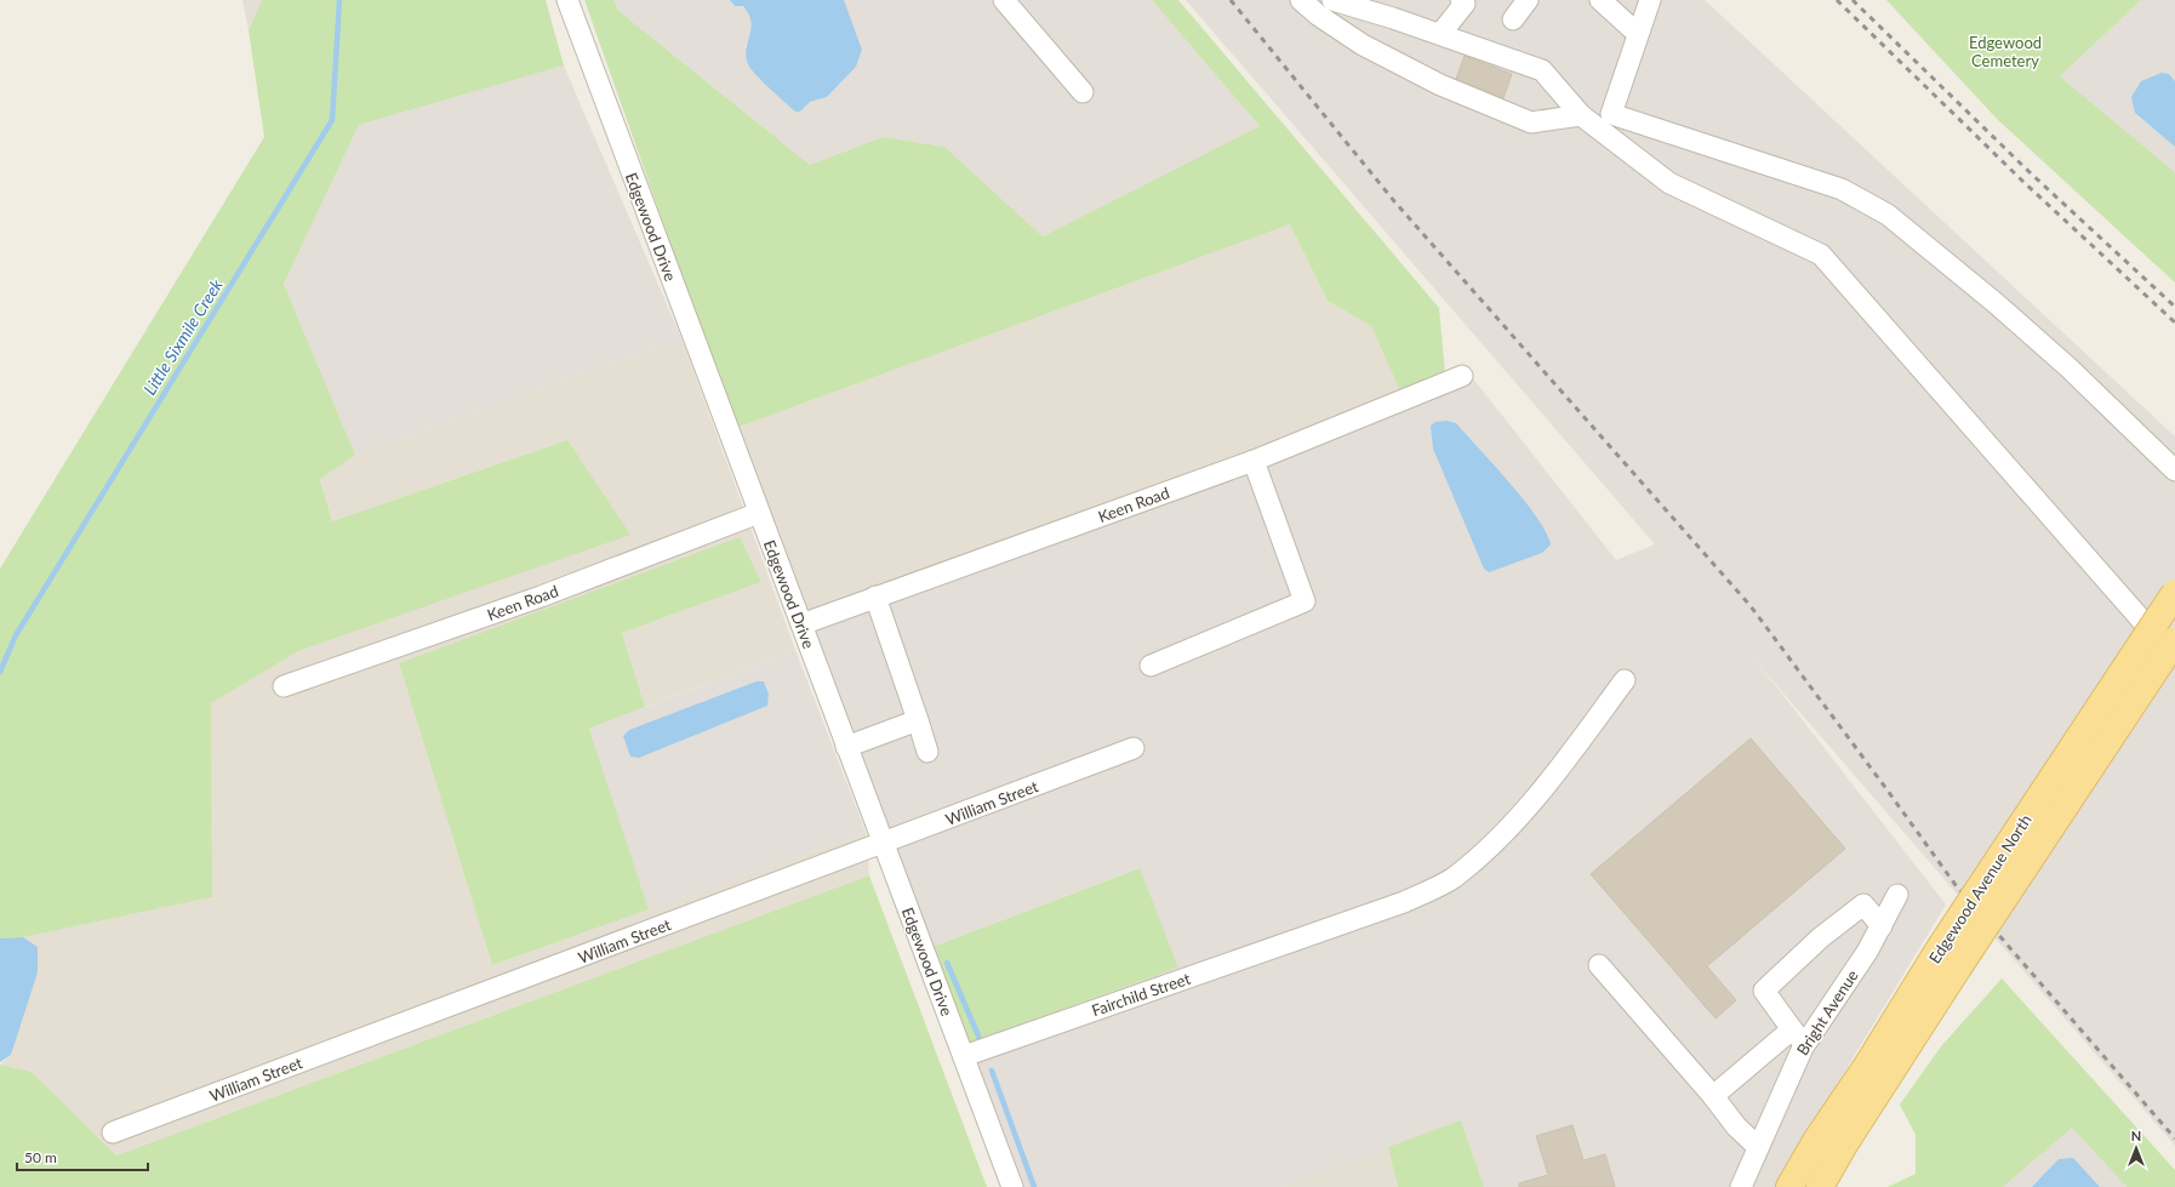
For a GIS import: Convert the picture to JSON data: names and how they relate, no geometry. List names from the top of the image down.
{
  "streets": {
    "main road": ["Edgewood Avenue North"],
    "street": [
      "Edgewood Drive",
      "Keen Road",
      "William Street",
      "Fairchild Street",
      "Bright Avenue"
    ]
  },
  "crossings": [
    ["Edgewood Drive", "Keen Road"],
    ["Edgewood Drive", "William Street"],
    ["Edgewood Drive", "Fairchild Street"]
  ],
  "water": ["Little Sixmile Creek"],
  "parks": ["Edgewood Cemetery"],
  "scale_bar": "50 m",
  "north": "top"
}
